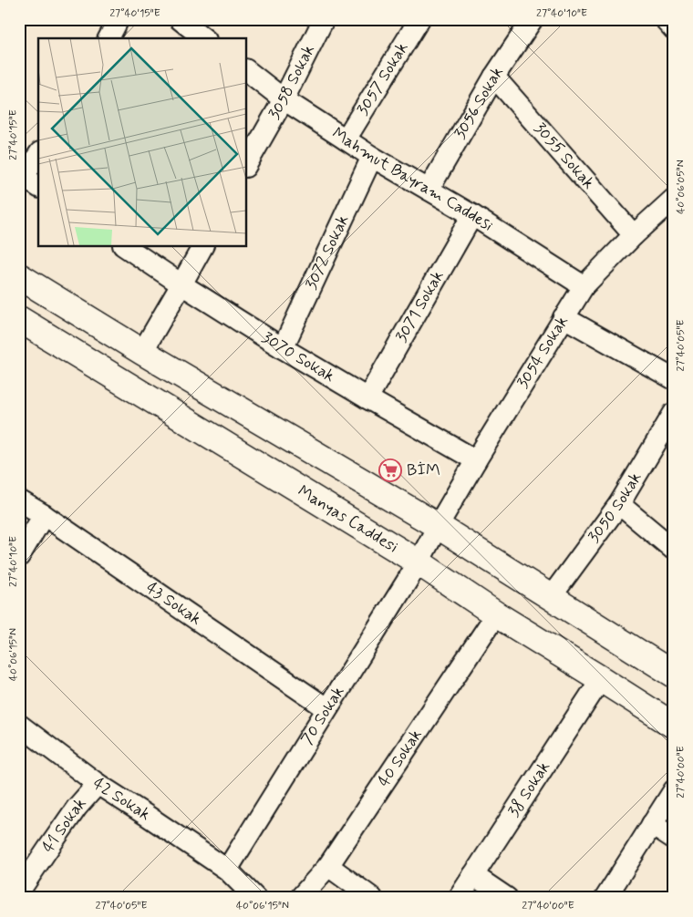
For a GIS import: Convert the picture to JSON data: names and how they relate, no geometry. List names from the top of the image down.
{
  "streets": {
    "main road": ["Manyas Caddesi"],
    "street": [
      "3057 Sokak",
      "3058 Sokak",
      "3056 Sokak",
      "3055 Sokak",
      "Mahmut Bayram Caddesi",
      "3072 Sokak",
      "3071 Sokak",
      "3054 Sokak",
      "3070 Sokak",
      "3050 Sokak",
      "43 Sokak",
      "70 Sokak",
      "40 Sokak",
      "38 Sokak",
      "42 Sokak",
      "41 Sokak"
    ]
  },
  "crossings": [
    ["3057 Sokak", "Mahmut Bayram Caddesi"],
    ["3058 Sokak", "Mahmut Bayram Caddesi"],
    ["3056 Sokak", "3055 Sokak"],
    ["3056 Sokak", "Mahmut Bayram Caddesi"],
    ["3055 Sokak", "3054 Sokak"],
    ["Mahmut Bayram Caddesi", "3072 Sokak"],
    ["Mahmut Bayram Caddesi", "3071 Sokak"],
    ["Mahmut Bayram Caddesi", "3054 Sokak"],
    ["3072 Sokak", "3070 Sokak"],
    ["3071 Sokak", "3070 Sokak"],
    ["3054 Sokak", "3070 Sokak"],
    ["3054 Sokak", "70 Sokak"],
    ["Manyas Caddesi", "70 Sokak"],
    ["Manyas Caddesi", "40 Sokak"],
    ["Manyas Caddesi", "38 Sokak"],
    ["43 Sokak", "70 Sokak"],
    ["70 Sokak", "42 Sokak"],
    ["42 Sokak", "41 Sokak"]
  ],
  "places": {
    "supermarket": ["BİM"]
  },
  "coordinates": [
    "27°40'15\"E",
    "27°40'10\"E",
    "40°06'05\"N",
    "27°40'05\"E",
    "40°06'15\"N",
    "27°40'00\"E"
  ]
}
